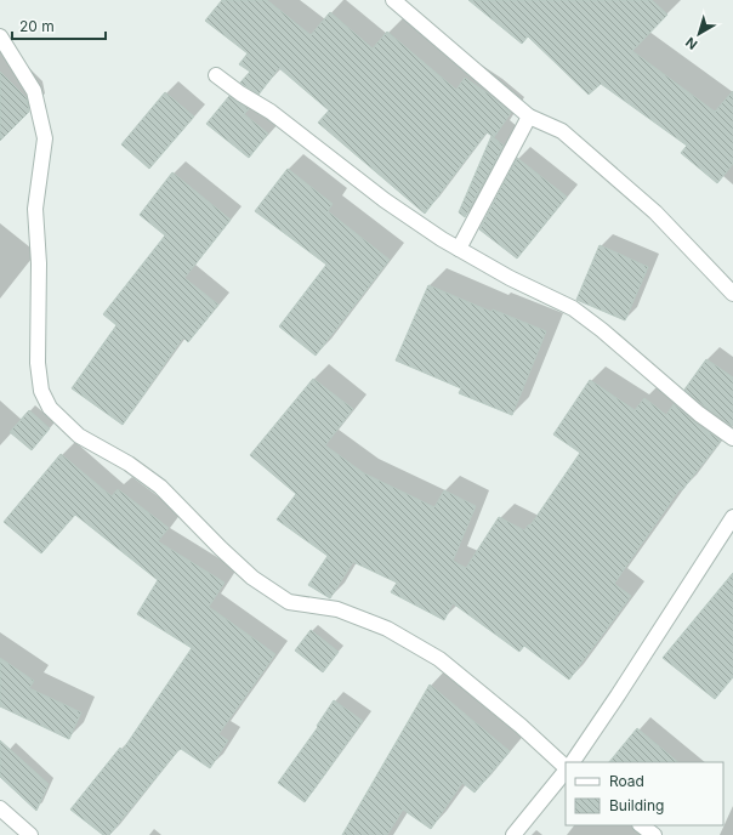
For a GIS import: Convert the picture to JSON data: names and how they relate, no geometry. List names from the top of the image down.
{
  "legend": ["Road", "Building"],
  "scale_bar": "20 m",
  "north": "bottom left"
}
